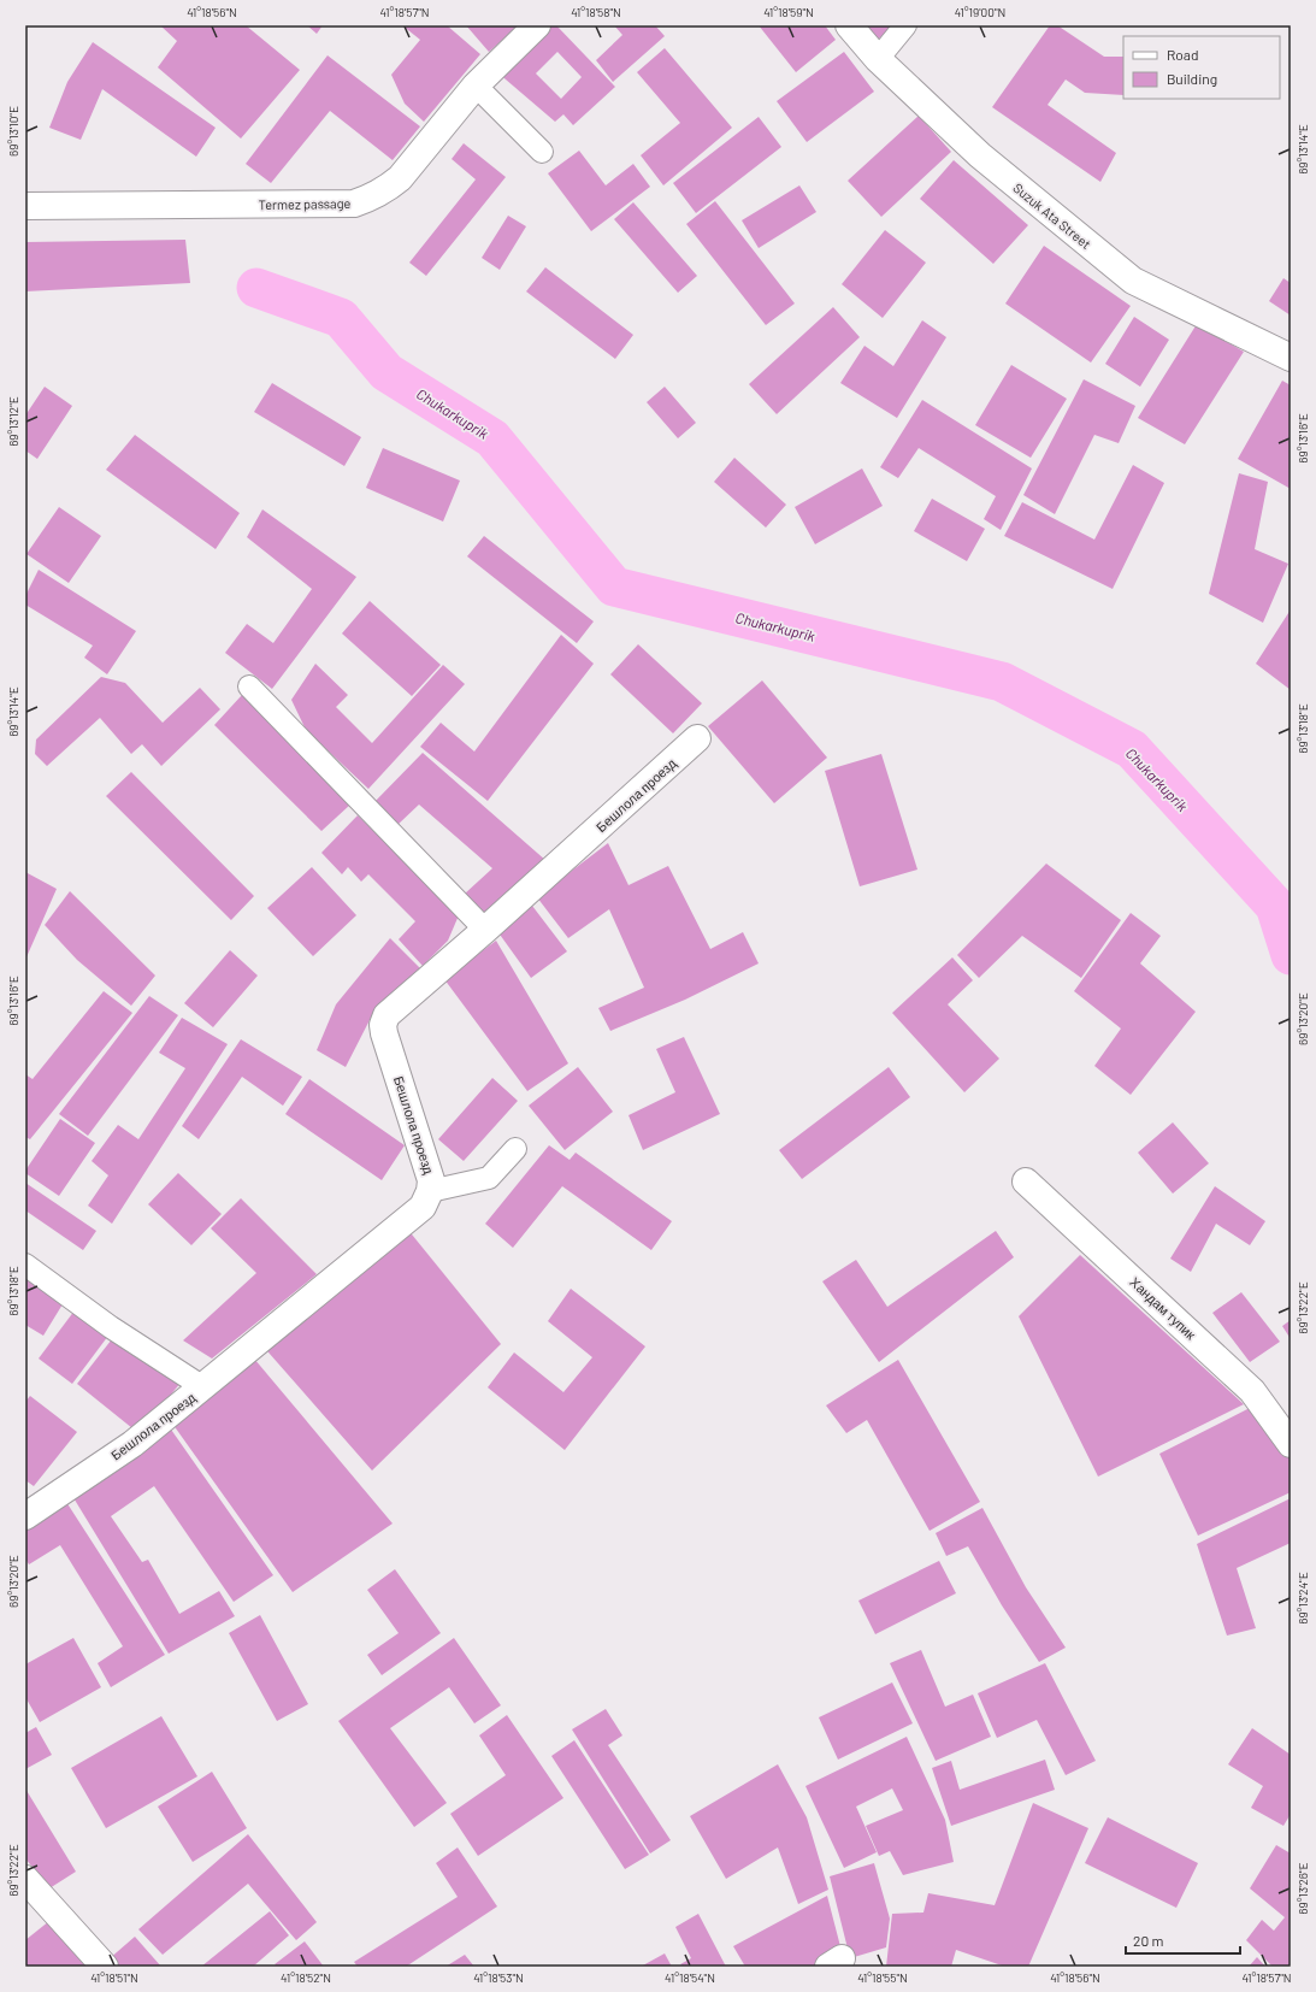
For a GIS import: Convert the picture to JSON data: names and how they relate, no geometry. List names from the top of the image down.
{
  "streets": {
    "street": [
      "Termez passage",
      "Suzuk Ata Street",
      "Бешлола проезд",
      "Хандам тупик"
    ]
  },
  "water": ["Chukarkuprik"],
  "legend": ["Road", "Building"],
  "scale_bar": "20 m",
  "coordinates": [
    "41°18'56\"N",
    "41°18'57\"N",
    "41°18'58\"N",
    "41°18'59\"N",
    "41°19'00\"N",
    "69°13'10\"E",
    "69°13'14\"E",
    "69°13'12\"E",
    "69°13'16\"E",
    "69°13'18\"E",
    "69°13'20\"E",
    "69°13'22\"E",
    "69°13'24\"E",
    "69°13'26\"E",
    "41°18'51\"N",
    "41°18'52\"N",
    "41°18'53\"N",
    "41°18'54\"N",
    "41°18'55\"N"
  ]
}
